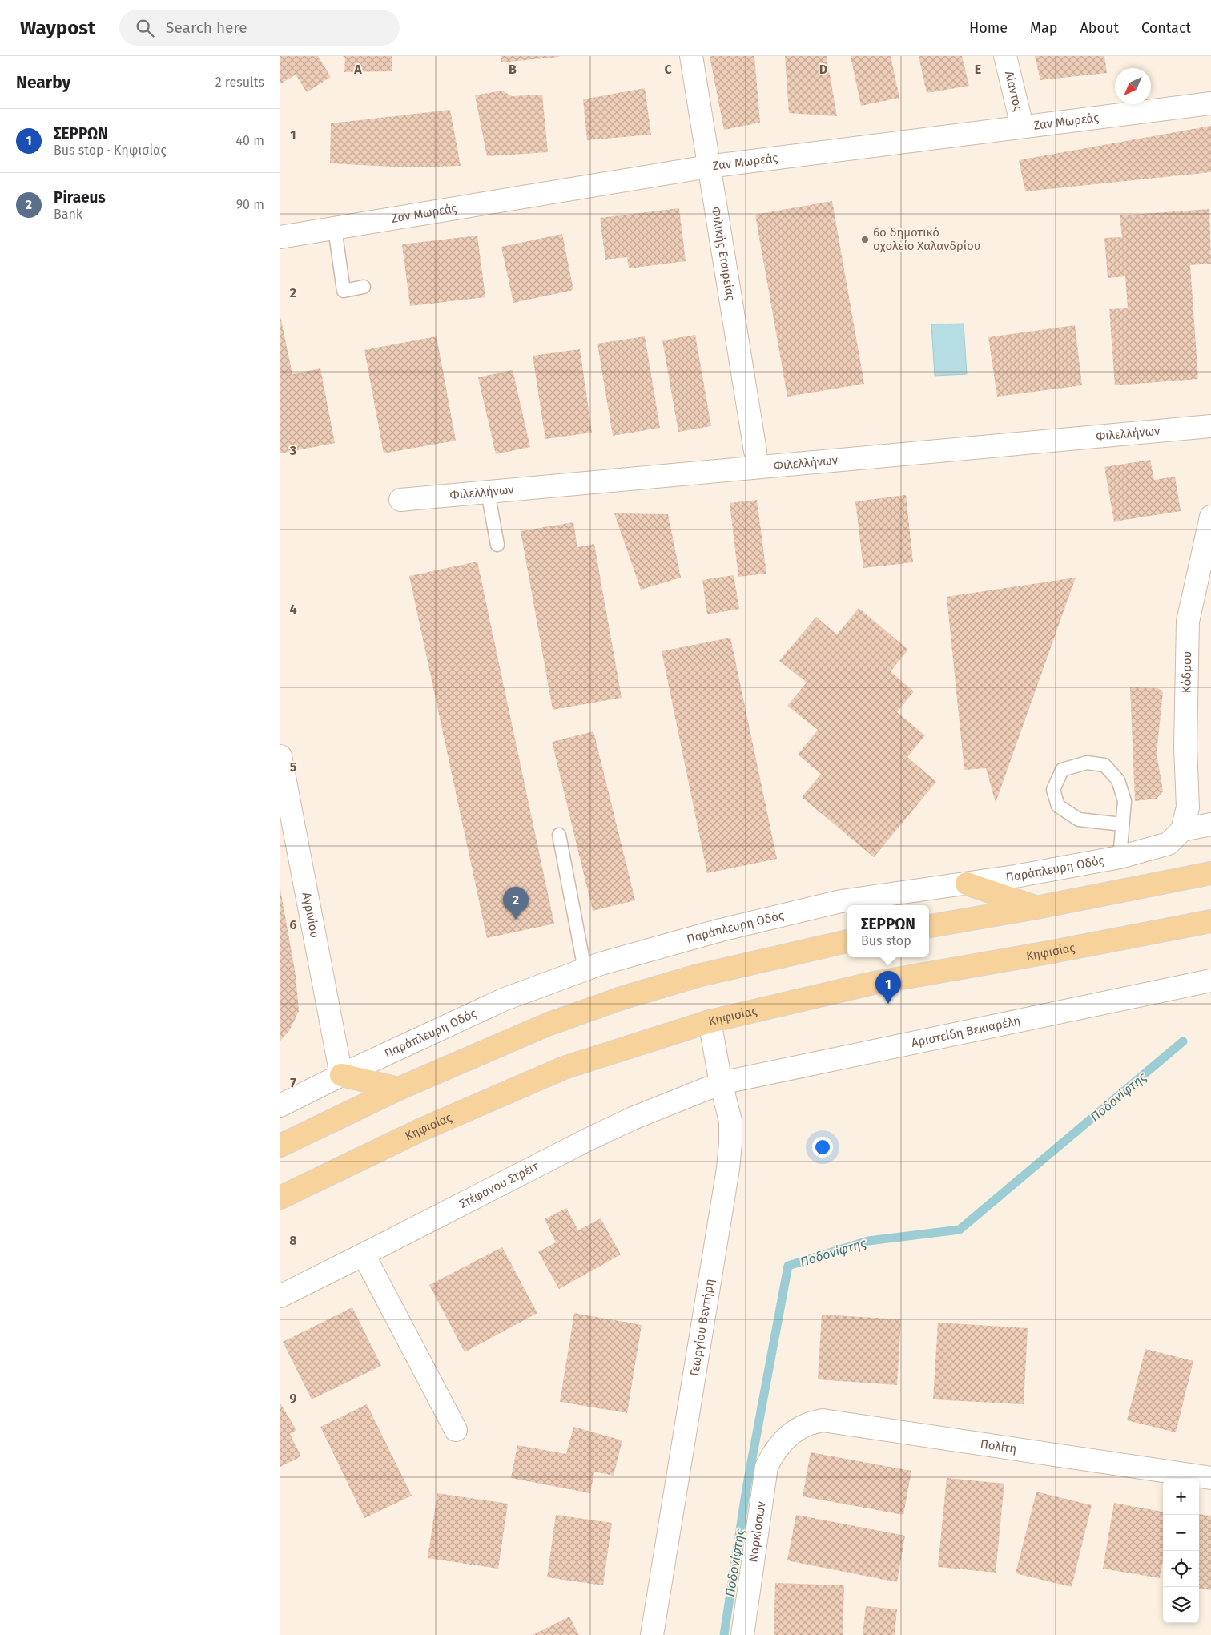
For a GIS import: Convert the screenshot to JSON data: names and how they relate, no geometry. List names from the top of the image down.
{
  "streets": {
    "main road": ["Κηφισίας"],
    "street": [
      "Αίαντος",
      "Ζαν Μωρεάς",
      "Φιλικής Εταιρείας",
      "Φιλελλήνων",
      "Κόδρου",
      "Παράπλευρη Οδός",
      "Αγρινίου",
      "Αριστείδη Βεκιαρέλη",
      "Στέφανου Στρέιτ",
      "Γεωργίου Βεντήρη",
      "Πολίτη",
      "Ναρκίσσων"
    ]
  },
  "crossings": [
    ["Αίαντος", "Ζαν Μωρεάς"],
    ["Ζαν Μωρεάς", "Φιλικής Εταιρείας"],
    ["Κόδρου", "Παράπλευρη Οδός"],
    ["Παράπλευρη Οδός", "Αγρινίου"],
    ["Κηφισίας", "Γεωργίου Βεντήρη"],
    ["Αριστείδη Βεκιαρέλη", "Στέφανου Στρέιτ"],
    ["Αριστείδη Βεκιαρέλη", "Γεωργίου Βεντήρη"],
    ["Στέφανου Στρέιτ", "Γεωργίου Βεντήρη"],
    ["Πολίτη", "Ναρκίσσων"]
  ],
  "water": ["Ποδονίφτης"],
  "places": ["6ο δημοτικό σχολείο Χαλανδρίου"],
  "north": "bottom left",
  "page": {
    "header": "Waypost",
    "search": "Search here",
    "nav": [
      "Home",
      "Map",
      "About",
      "Contact"
    ],
    "heading": ["Nearby", "2 results"],
    "list": [
      {
        "mark": "1",
        "name": "ΣΕΡΡΩΝ",
        "note": "Bus stop · Κηφισίας",
        "value": "40 m"
      },
      {
        "mark": "2",
        "name": "Piraeus",
        "note": "Bank",
        "value": "90 m"
      }
    ],
    "pins": ["2", "1"],
    "popup": ["ΣΕΡΡΩΝ", "Bus stop"],
    "map_buttons": ["+", "−"]
  },
  "grid": {
    "columns": [
      "A",
      "B",
      "C",
      "D",
      "E"
    ],
    "rows": [
      "1",
      "2",
      "3",
      "4",
      "5",
      "6",
      "7",
      "8",
      "9"
    ]
  }
}
